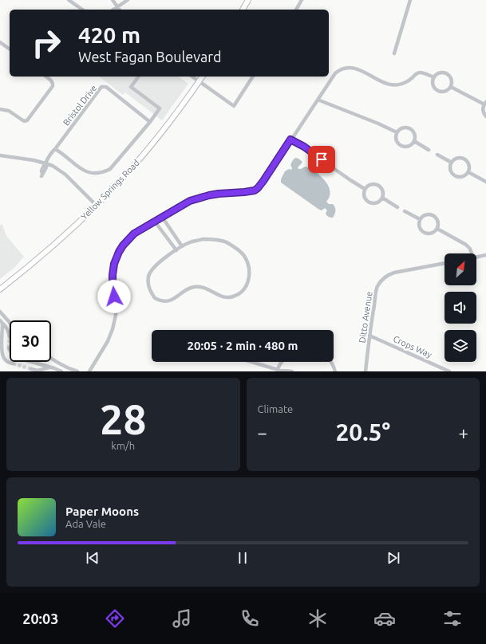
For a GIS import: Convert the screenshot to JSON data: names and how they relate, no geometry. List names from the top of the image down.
{
  "streets": {
    "main road": ["Yellow Springs Road"],
    "street": ["Bristol Drive", "Ditto Avenue", "Crops Way"]
  },
  "crossings": [
    ["Ditto Avenue", "Crops Way"]
  ],
  "north": "top right",
  "page": {
    "turn": ["420 m", "West Fagan Boulevard"],
    "limit": "30",
    "trip": "20:05 · 2 min · 480 m",
    "tile": [
      ["28", "km/h"],
      "Climate"
    ],
    "heat": ["−", "20.5°", "+"],
    "song": ["Paper Moons", "Ada Vale"],
    "tabs": "20:03"
  }
}
